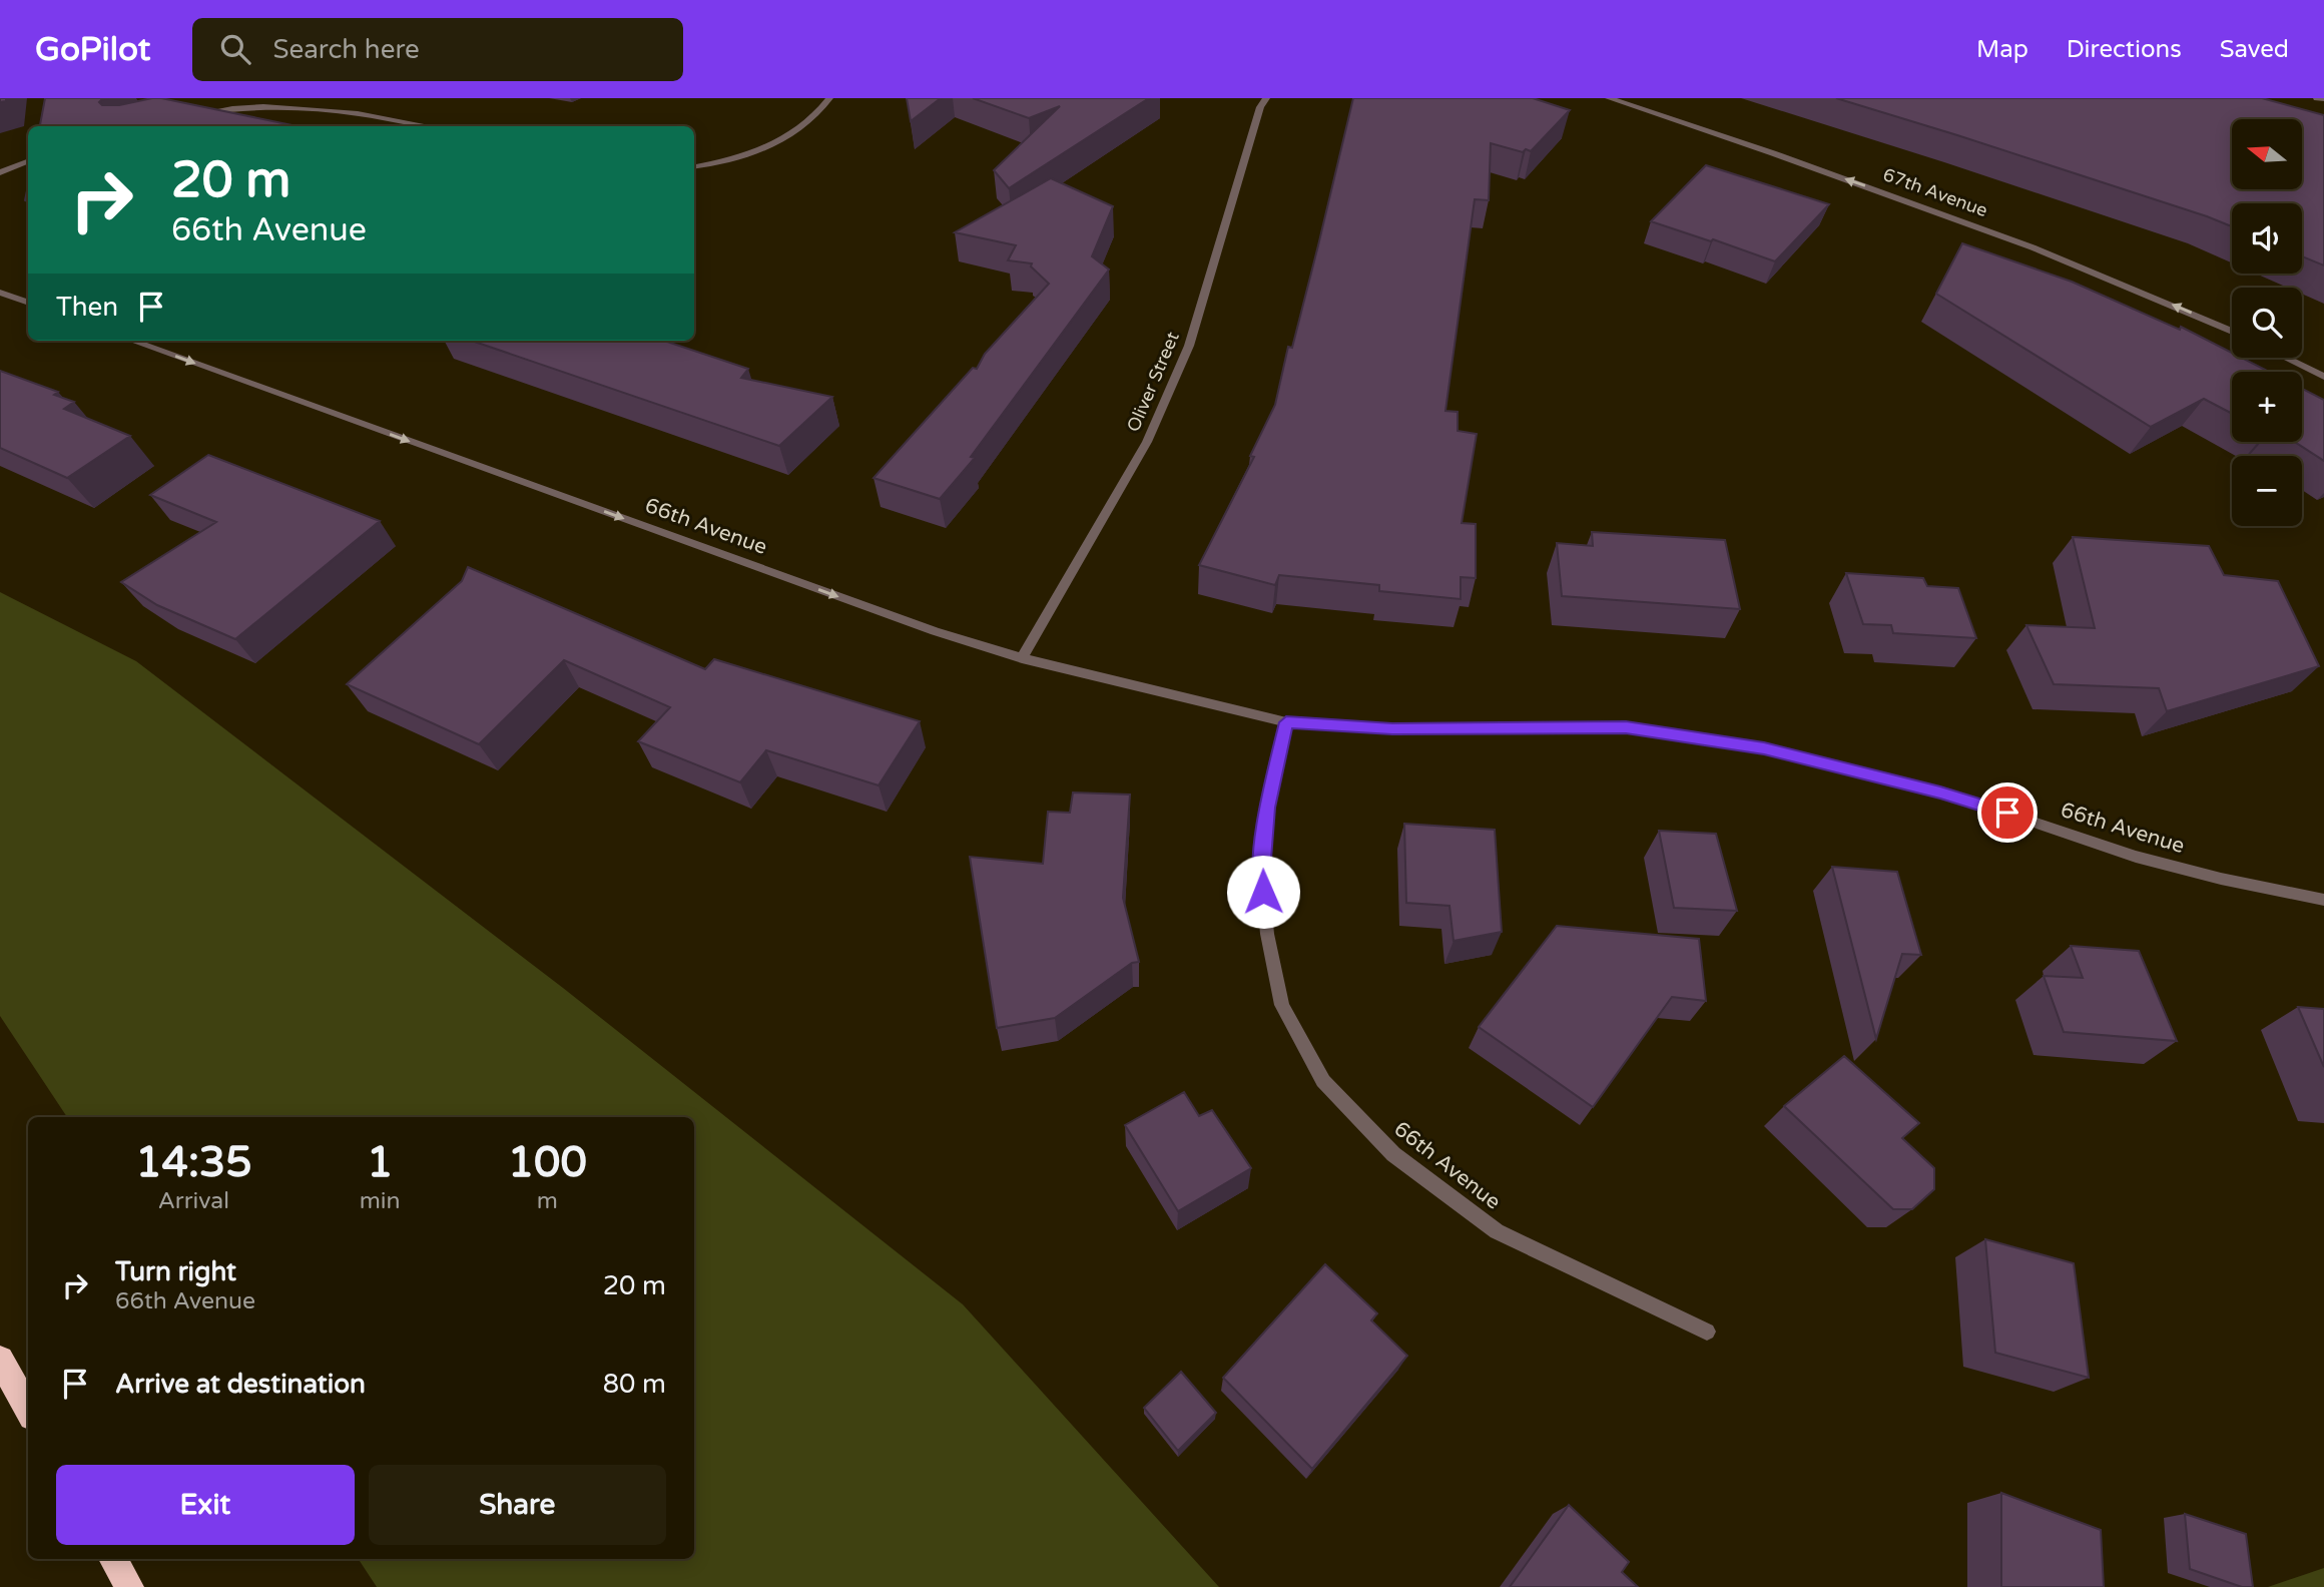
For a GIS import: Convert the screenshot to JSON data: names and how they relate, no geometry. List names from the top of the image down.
{
  "streets": {
    "street": ["67th Avenue", "Oliver Street", "66th Avenue"]
  },
  "crossings": [
    ["Oliver Street", "66th Avenue"]
  ],
  "one_way": ["67th Avenue"],
  "north": "left",
  "page": {
    "header": "GoPilot",
    "search": "Search here",
    "nav": ["Map", "Directions", "Saved"],
    "map_buttons": ["+", "−"],
    "turn": ["20 m", "66th Avenue"],
    "then": "Then",
    "eta": [
      "14:35",
      "Arrival",
      "1",
      "min",
      "100",
      "m"
    ],
    "list": [
      {
        "name": "Turn right",
        "note": "66th Avenue",
        "value": "20 m"
      },
      {
        "name": "Arrive at destination",
        "value": "80 m"
      }
    ],
    "buttons": ["Exit", "Share"]
  }
}
